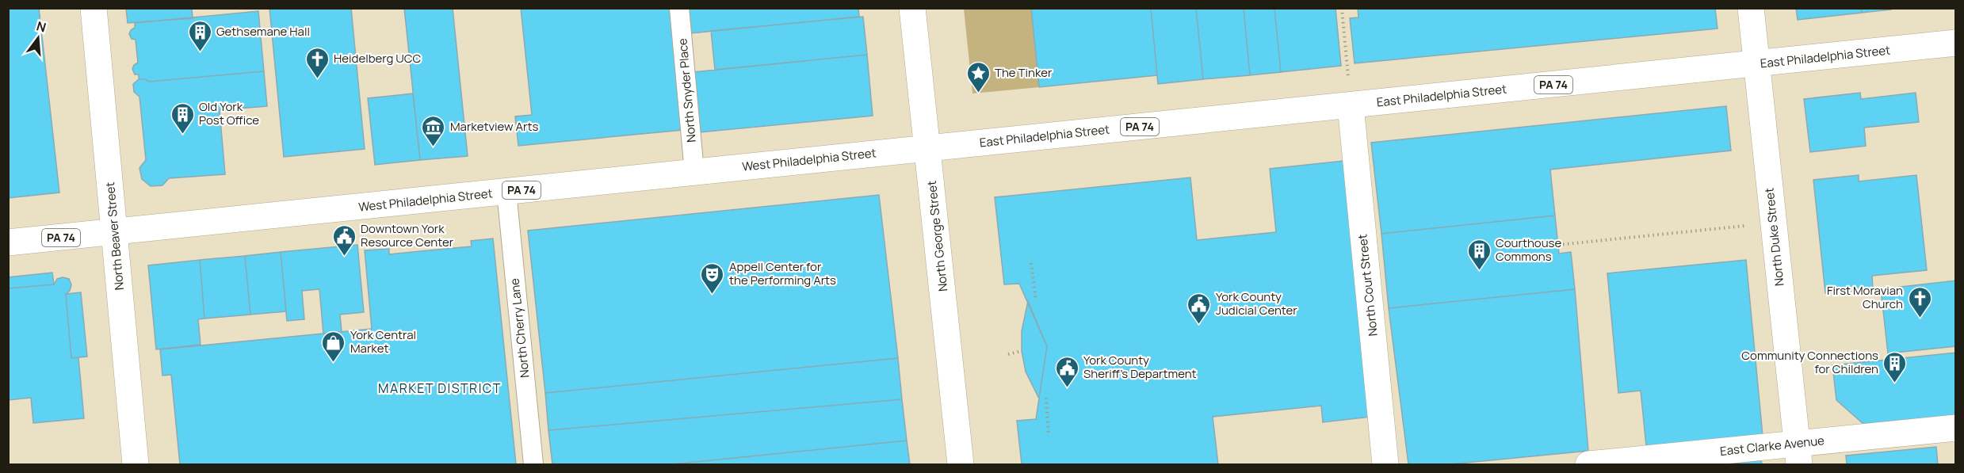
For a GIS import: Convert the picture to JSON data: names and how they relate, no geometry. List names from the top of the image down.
{
  "streets": {
    "main road": [
      "East Philadelphia Street",
      "PA 74",
      "West Philadelphia Street",
      "North Beaver Street",
      "North George Street",
      "North Duke Street",
      "North Court Street",
      "East Clarke Avenue"
    ],
    "lane": ["North Snyder Place", "North Cherry Lane"]
  },
  "crossings": [
    ["East Philadelphia Street", "West Philadelphia Street"],
    ["East Philadelphia Street", "North George Street"],
    ["East Philadelphia Street", "North Duke Street"],
    ["East Philadelphia Street", "North Court Street"],
    ["North Snyder Place", "West Philadelphia Street"],
    ["West Philadelphia Street", "North Beaver Street"],
    ["West Philadelphia Street", "North George Street"],
    ["West Philadelphia Street", "North Cherry Lane"],
    ["North Duke Street", "East Clarke Avenue"]
  ],
  "districts": ["MARKET DISTRICT"],
  "places": {
    "building": [
      "Gethsemane Hall",
      "Old York Post Office",
      "Courthouse Commons",
      "Community Connections for Children"
    ],
    "church": ["Heidelberg UCC", "First Moravian Church"],
    "place": ["The Tinker"],
    "museum": ["Marketview Arts"],
    "public building": ["Downtown York Resource Center", "York County Judicial Center", "York County Sheriff's Department"],
    "theatre": ["Appell Center for the Performing Arts"],
    "shop": ["York Central Market"]
  },
  "north": "top"
}
